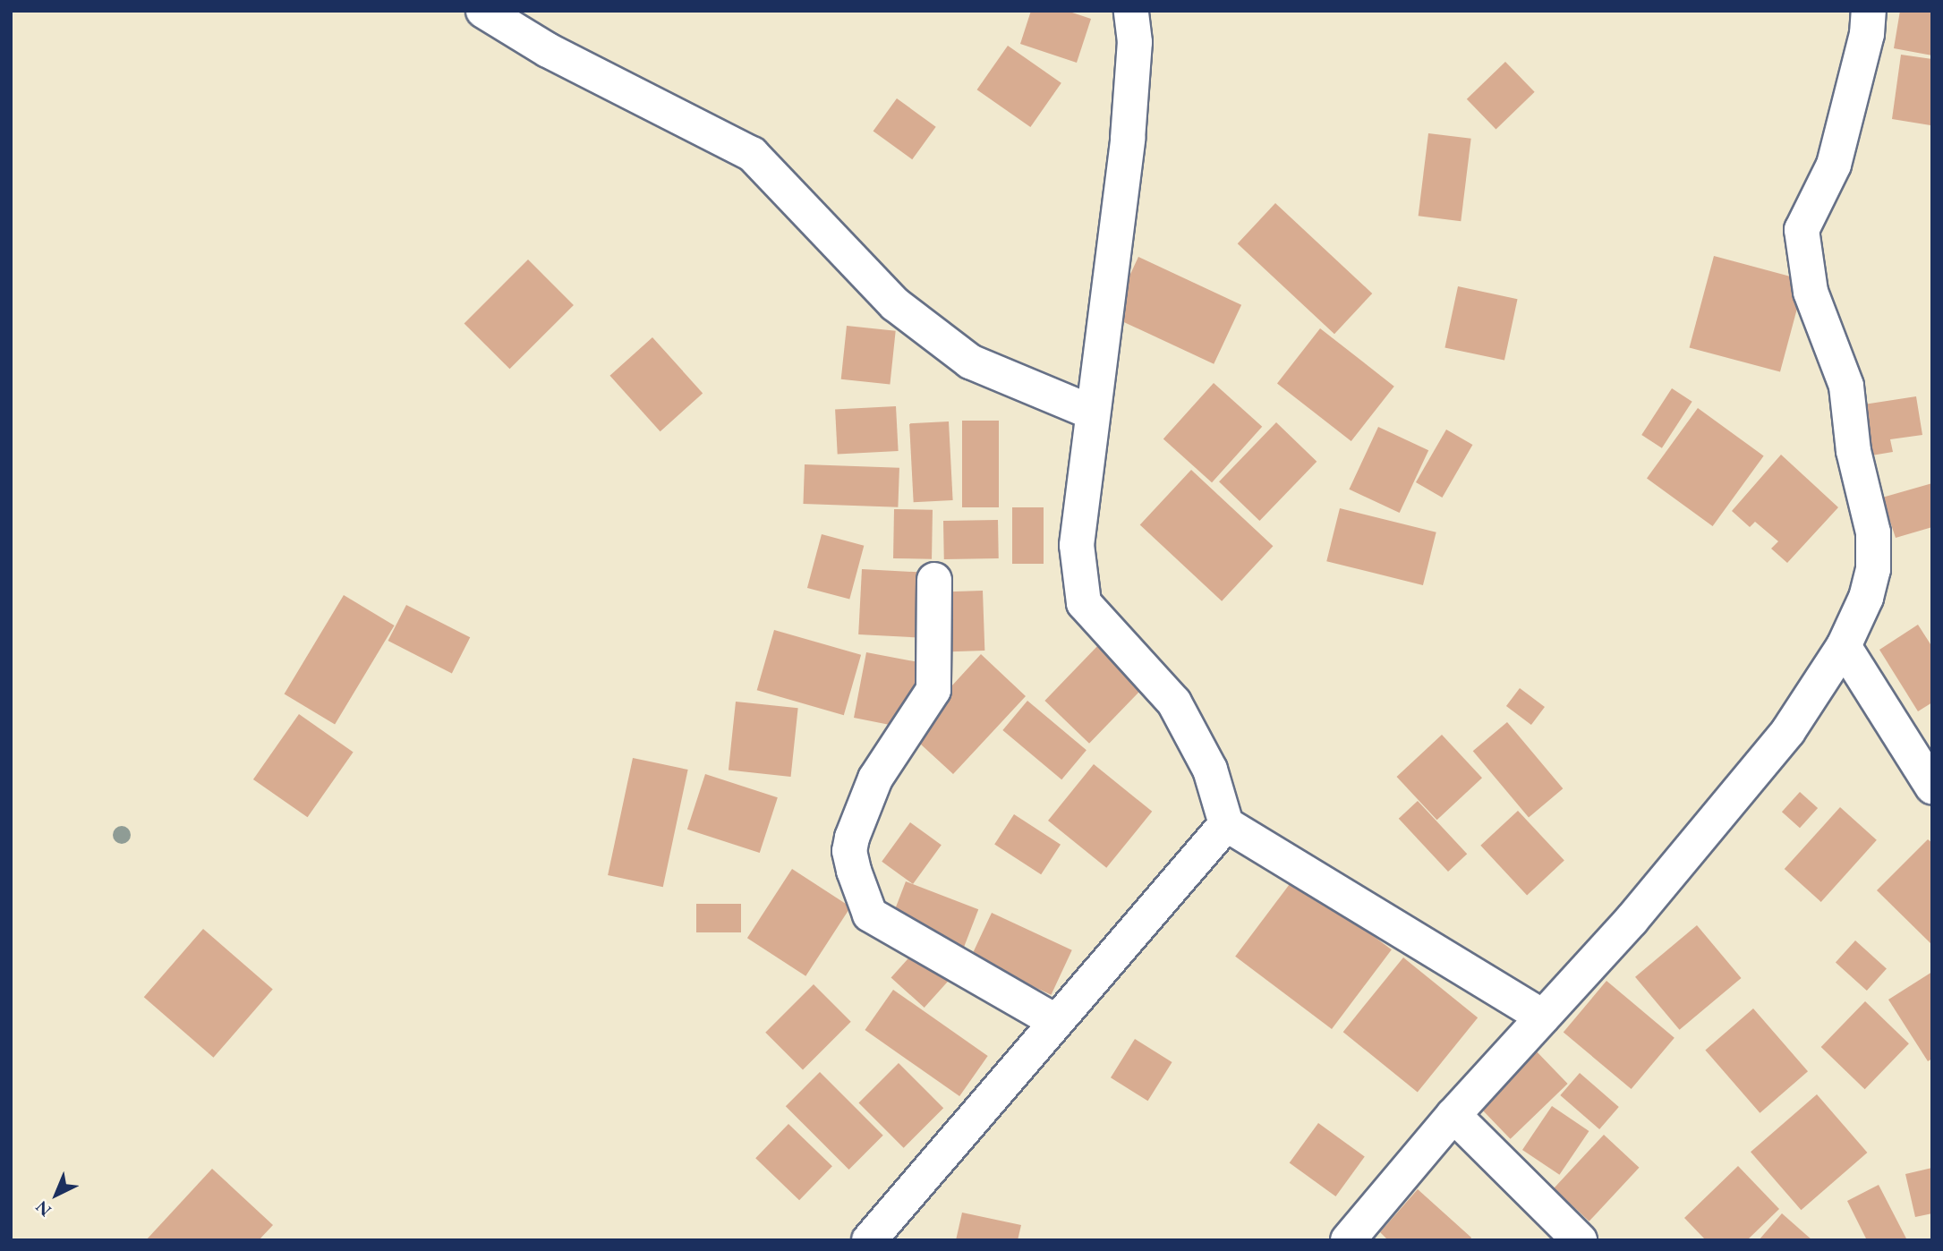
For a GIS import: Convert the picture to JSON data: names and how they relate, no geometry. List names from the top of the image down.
{
  "north": "bottom left"
}
